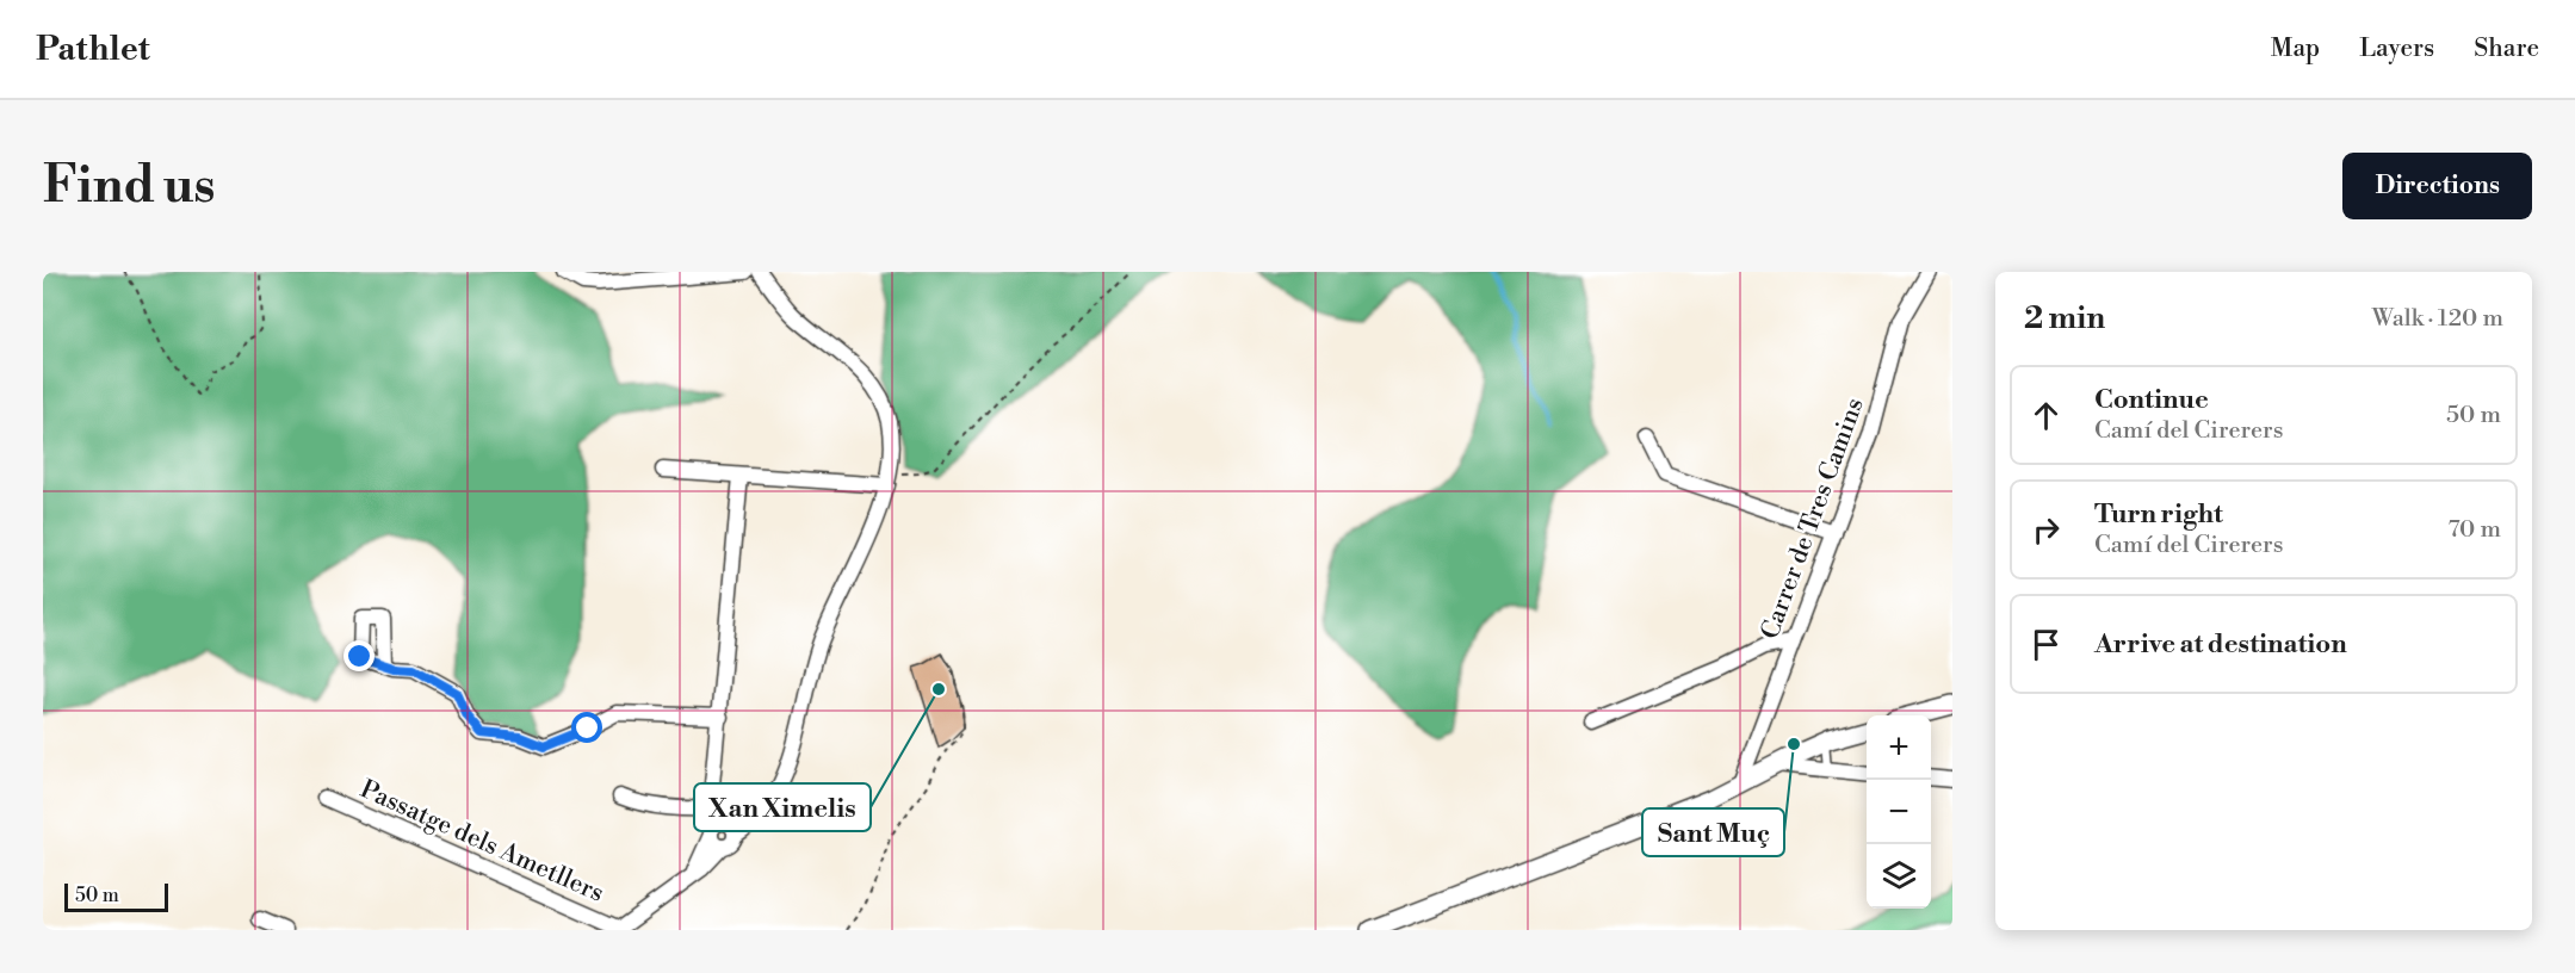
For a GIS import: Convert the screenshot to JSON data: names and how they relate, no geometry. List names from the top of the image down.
{
  "streets": {
    "street": ["Carrer de Tres Camins", "Passatge dels Ametllers"]
  },
  "places": ["Xan Ximelis", "Sant Muç"],
  "scale_bar": "50 m",
  "page": {
    "header": "Pathlet",
    "nav": ["Map", "Layers", "Share"],
    "buttons": "Directions",
    "title": "Find us",
    "heading": ["2 min", "Walk · 120 m"],
    "list": [
      ["Continue", "Camí del Cirerers", "50 m"],
      ["Turn right", "Camí del Cirerers", "70 m"],
      "Arrive at destination"
    ],
    "map_buttons": ["+", "−"],
    "scale": "50 m"
  }
}
